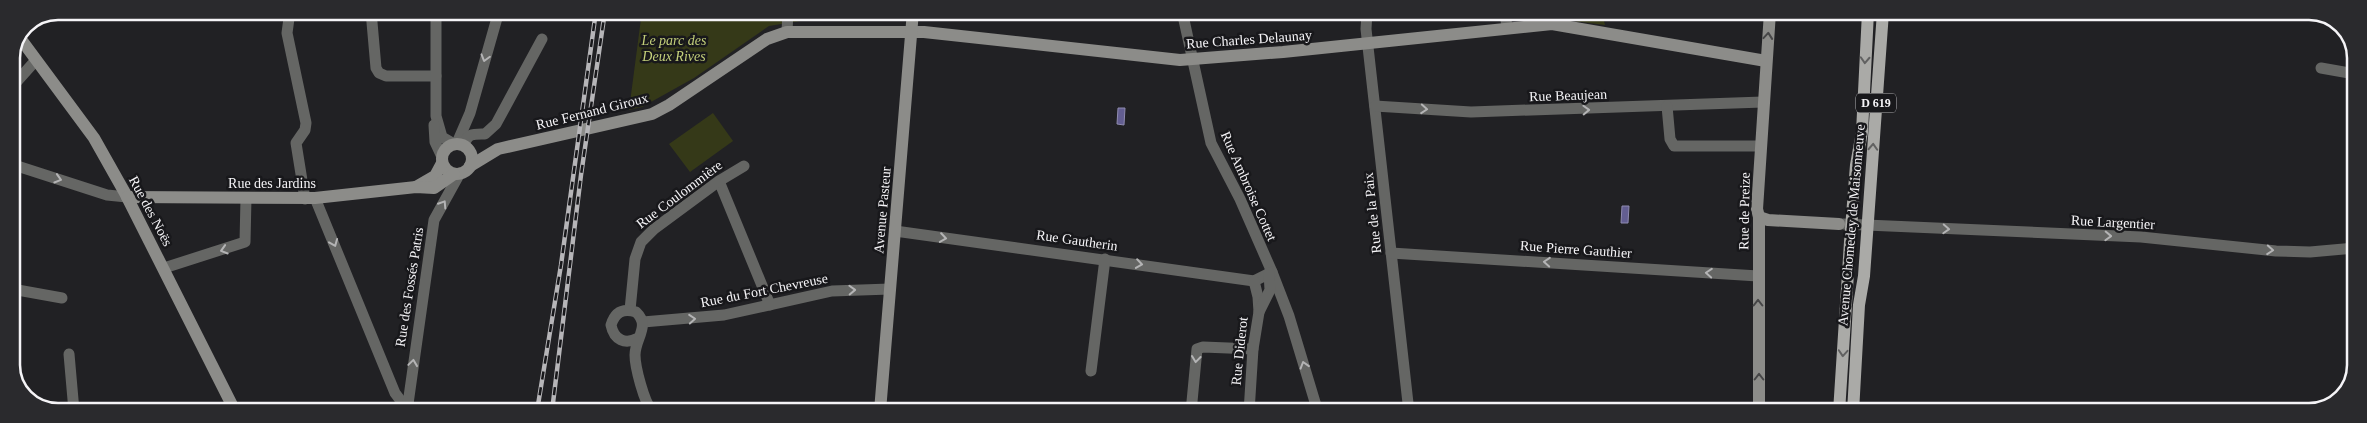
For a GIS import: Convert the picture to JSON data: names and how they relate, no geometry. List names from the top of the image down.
{
  "streets": {
    "main road": ["D 619", "Avenue Chomedey de Maisonneuve"],
    "street": [
      "Rue Charles Delaunay",
      "Rue Beaujean",
      "Rue Fernand Giroux",
      "Rue des Jardins",
      "Rue Ambroise Cottet",
      "Rue Coulommière",
      "Avenue Pasteur",
      "Rue des Noës",
      "Rue de Preize",
      "Rue de la Paix",
      "Rue Largentier",
      "Rue Gautherin",
      "Rue Pierre Gauthier",
      "Rue des Fossés Patris",
      "Rue du Fort Chevreuse",
      "Rue Diderot"
    ]
  },
  "crossings": [
    ["Rue Charles Delaunay", "Rue Fernand Giroux"],
    ["Rue Charles Delaunay", "Rue Ambroise Cottet"],
    ["Rue Charles Delaunay", "Avenue Pasteur"],
    ["Rue Charles Delaunay", "Rue de Preize"],
    ["Rue Charles Delaunay", "Rue de la Paix"],
    ["Rue Beaujean", "Rue de Preize"],
    ["Rue Beaujean", "Rue de la Paix"],
    ["D 619", "Rue Largentier"],
    ["Rue Fernand Giroux", "Rue des Jardins"],
    ["Rue Fernand Giroux", "Avenue Pasteur"],
    ["Rue Fernand Giroux", "Rue des Fossés Patris"],
    ["Rue des Jardins", "Rue des Noës"],
    ["Rue des Jardins", "Rue des Fossés Patris"],
    ["Rue Ambroise Cottet", "Rue Diderot"],
    ["Rue Coulommière", "Rue du Fort Chevreuse"],
    ["Avenue Pasteur", "Rue Gautherin"],
    ["Avenue Pasteur", "Rue du Fort Chevreuse"],
    ["Rue de Preize", "Rue Pierre Gauthier"],
    ["Rue de la Paix", "Rue Pierre Gauthier"],
    ["Rue Largentier", "Avenue Chomedey de Maisonneuve"]
  ],
  "one_way": [
    "Rue Beaujean",
    "Rue de Preize",
    "Rue Largentier",
    "Rue Gautherin",
    "Rue Pierre Gauthier",
    "Rue des Fossés Patris",
    "Rue du Fort Chevreuse"
  ],
  "parks": ["Le parc des Deux Rives"]
}
